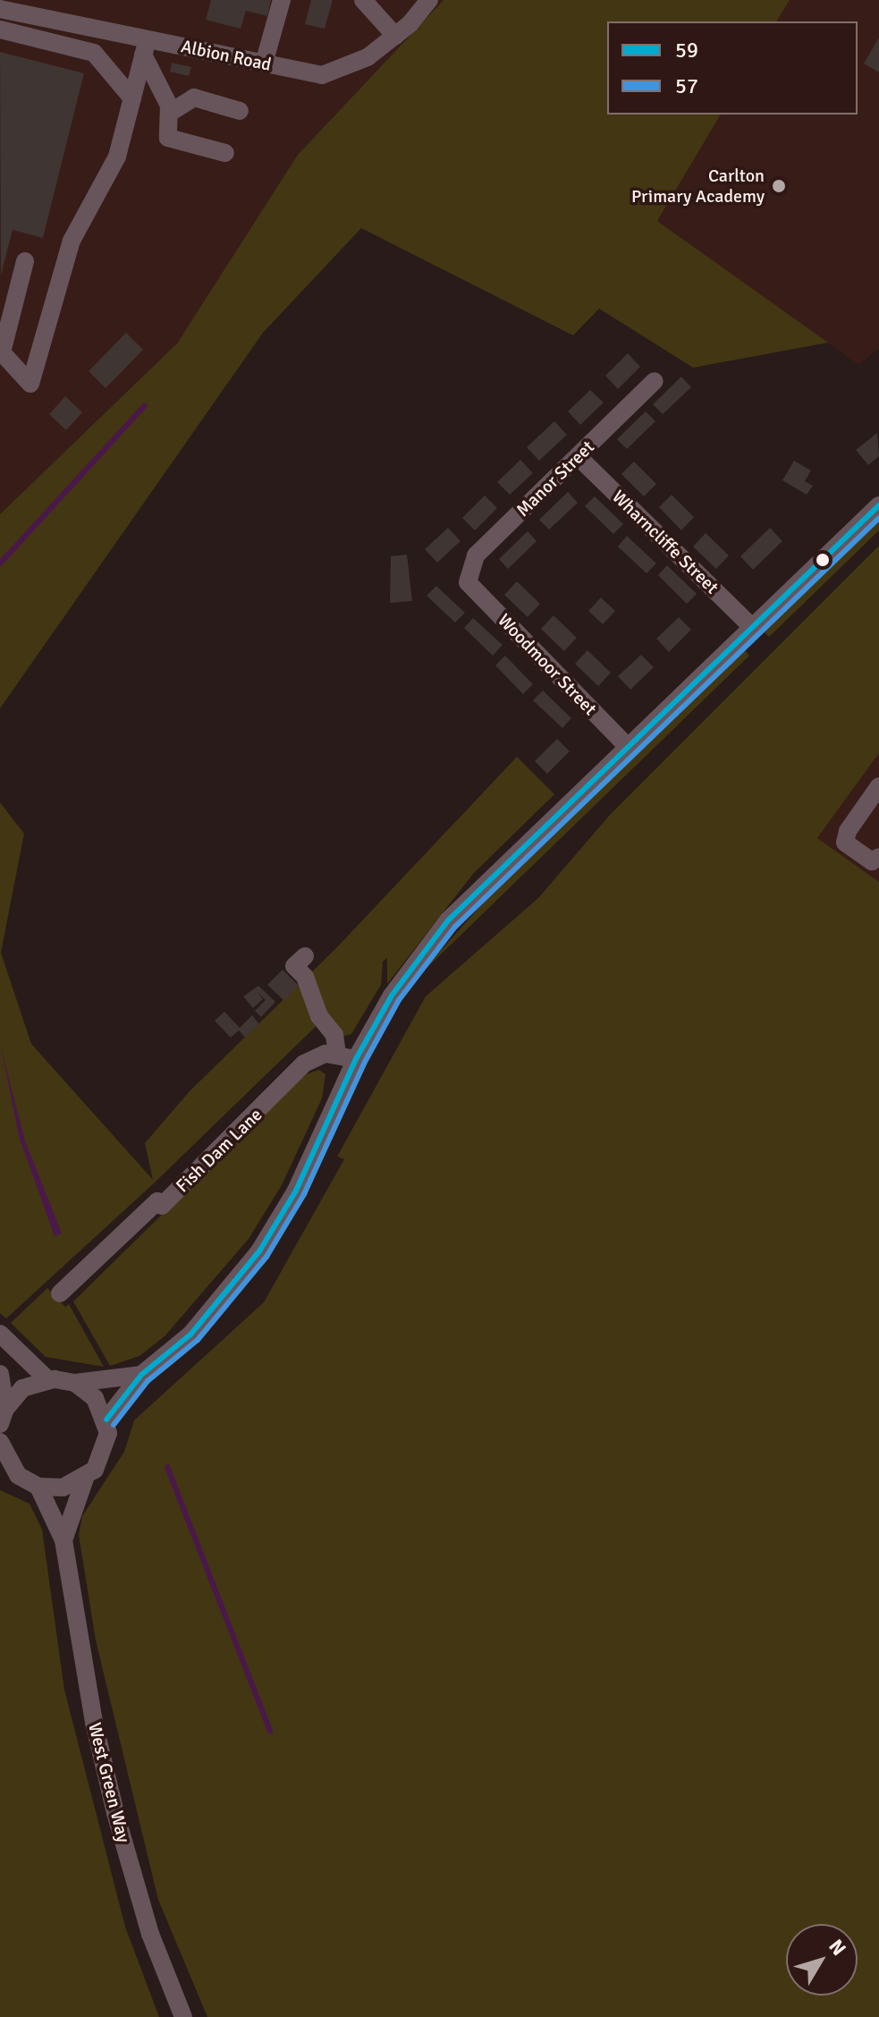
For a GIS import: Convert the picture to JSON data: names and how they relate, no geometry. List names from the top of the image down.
{
  "streets": {
    "street": [
      "Albion Road",
      "Manor Street",
      "Wharncliffe Street",
      "Woodmoor Street",
      "Fish Dam Lane",
      "West Green Way"
    ]
  },
  "crossings": [
    ["Manor Street", "Wharncliffe Street"],
    ["Manor Street", "Woodmoor Street"]
  ],
  "places": ["Carlton Primary Academy"],
  "lines": ["transit line 59", "transit line 57"],
  "legend": ["59", "57"],
  "north": "top right"
}
